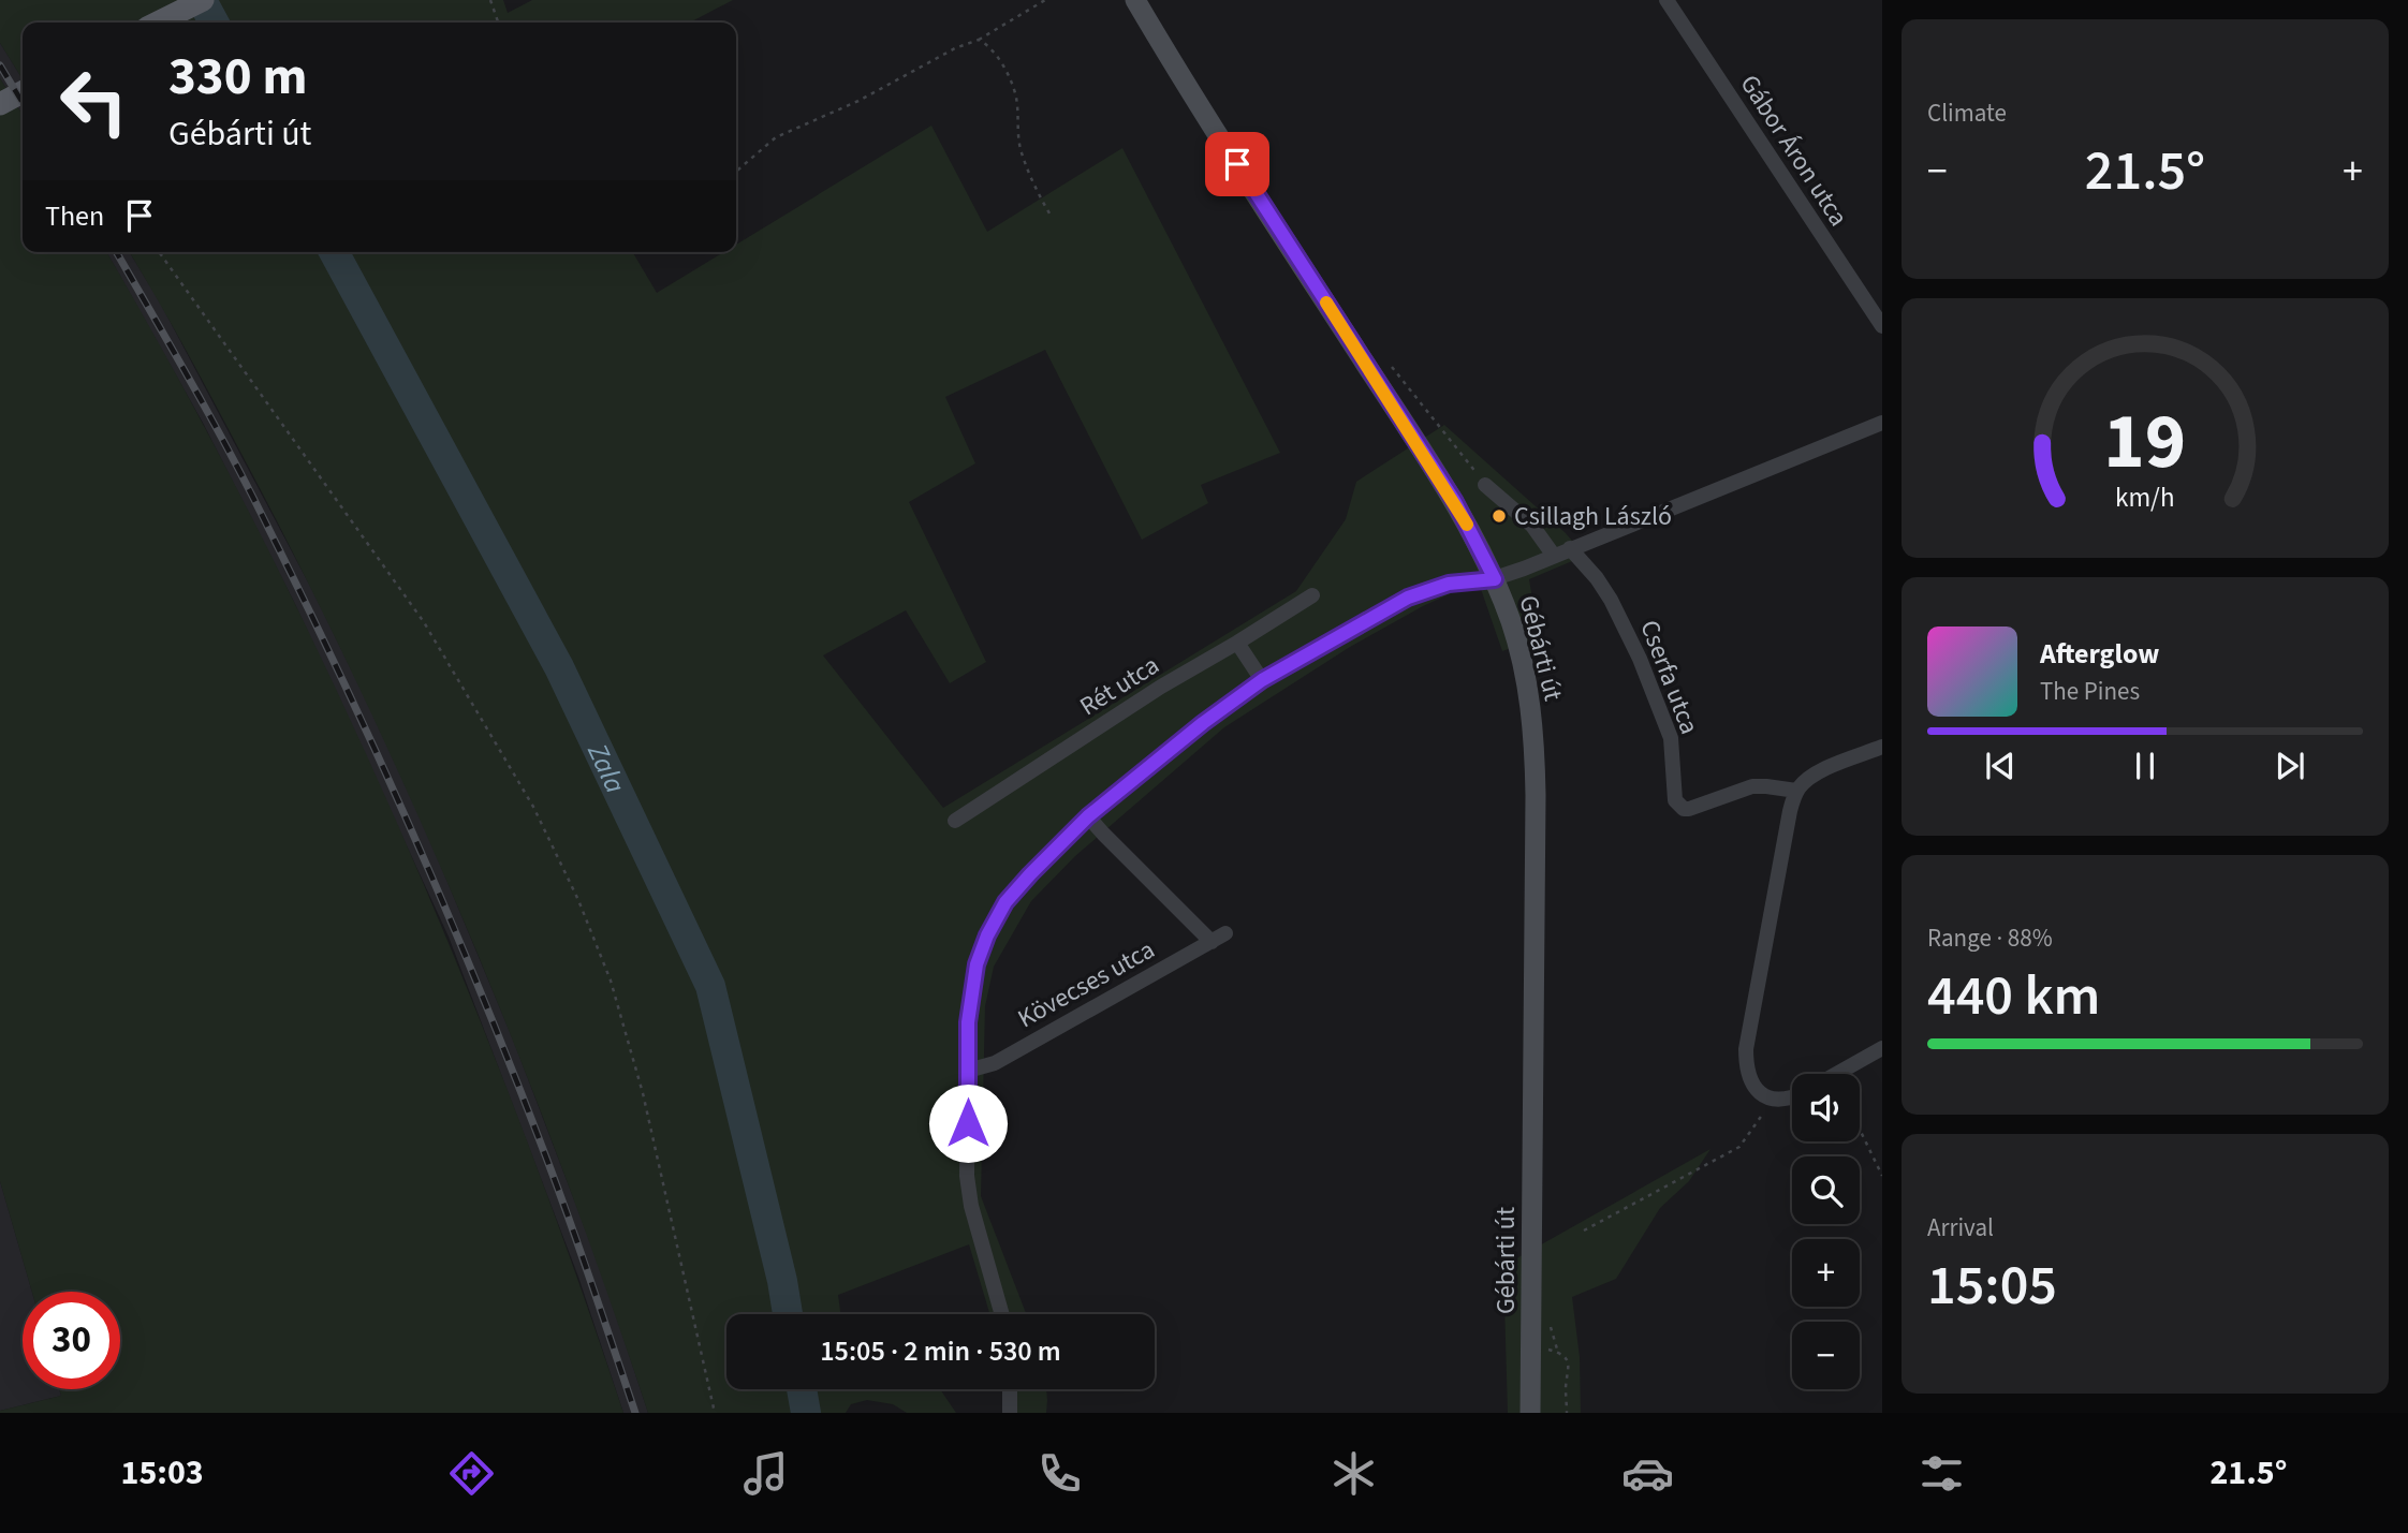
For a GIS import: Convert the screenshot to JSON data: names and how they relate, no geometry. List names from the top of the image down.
{
  "streets": {
    "main road": ["Gébárti út"],
    "street": [
      "Gábor Áron utca",
      "Cserfa utca",
      "Rét utca",
      "Kövecses utca"
    ]
  },
  "water": ["Zala"],
  "places": ["Csillagh László"],
  "page": {
    "tile": [
      "Climate",
      ["Range · 88%", "440 km"],
      ["Arrival", "15:05"]
    ],
    "turn": ["330 m", "Gébárti út"],
    "heat": ["−", "21.5°", "+"],
    "then": "Then",
    "song": ["Afterglow", "The Pines"],
    "map_buttons": ["+", "−"],
    "limit": "30",
    "trip": "15:05 · 2 min · 530 m",
    "tabs": ["15:03", "21.5°"],
    "gauge": ["19", "km/h"]
  }
}
